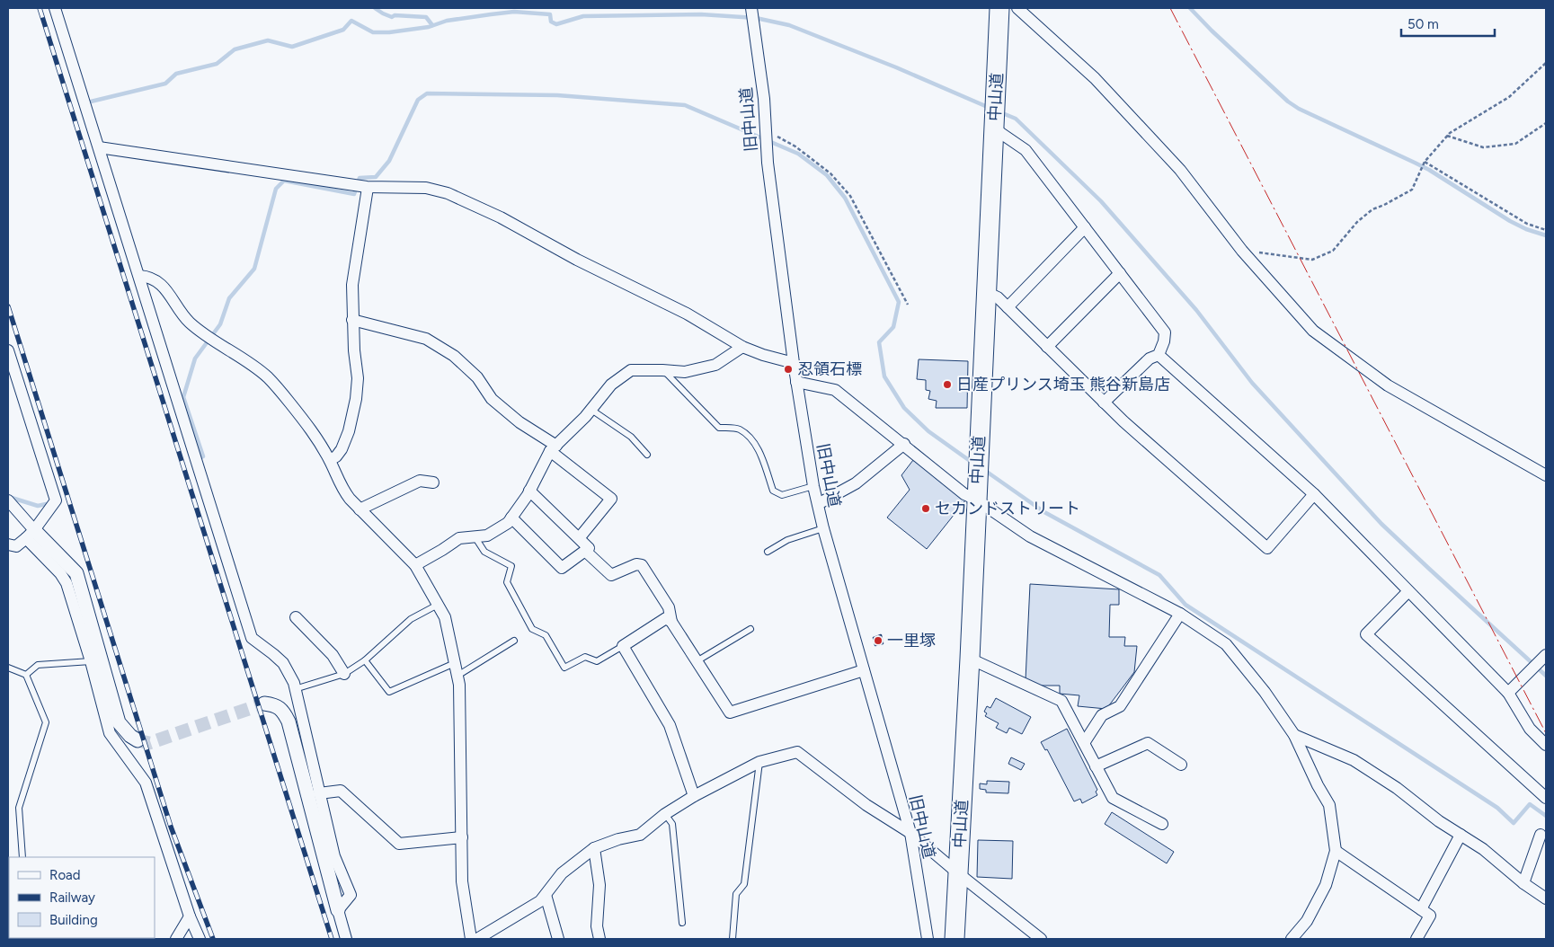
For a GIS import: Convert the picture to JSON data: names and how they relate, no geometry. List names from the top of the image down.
{
  "streets": {
    "highway": ["中山道"],
    "street": ["旧中山道"]
  },
  "places": [
    "忍領石標",
    "日産プリンス埼玉 熊谷新島店",
    "セカンドストリート",
    "一里塚"
  ],
  "legend": ["Road", "Railway", "Building"],
  "scale_bar": "50 m"
}
